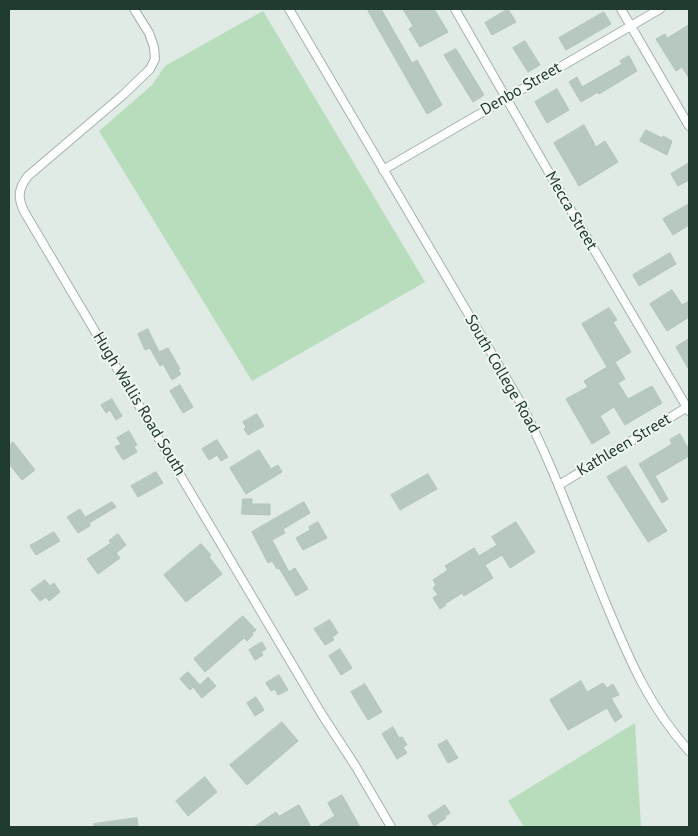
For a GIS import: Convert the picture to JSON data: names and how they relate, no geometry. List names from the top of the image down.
{
  "streets": {
    "street": [
      "Denbo Street",
      "Mecca Street",
      "South College Road",
      "Hugh Wallis Road South",
      "Kathleen Street"
    ]
  },
  "crossings": [
    ["Denbo Street", "Mecca Street"],
    ["Denbo Street", "South College Road"],
    ["Mecca Street", "Kathleen Street"],
    ["South College Road", "Kathleen Street"]
  ]
}
